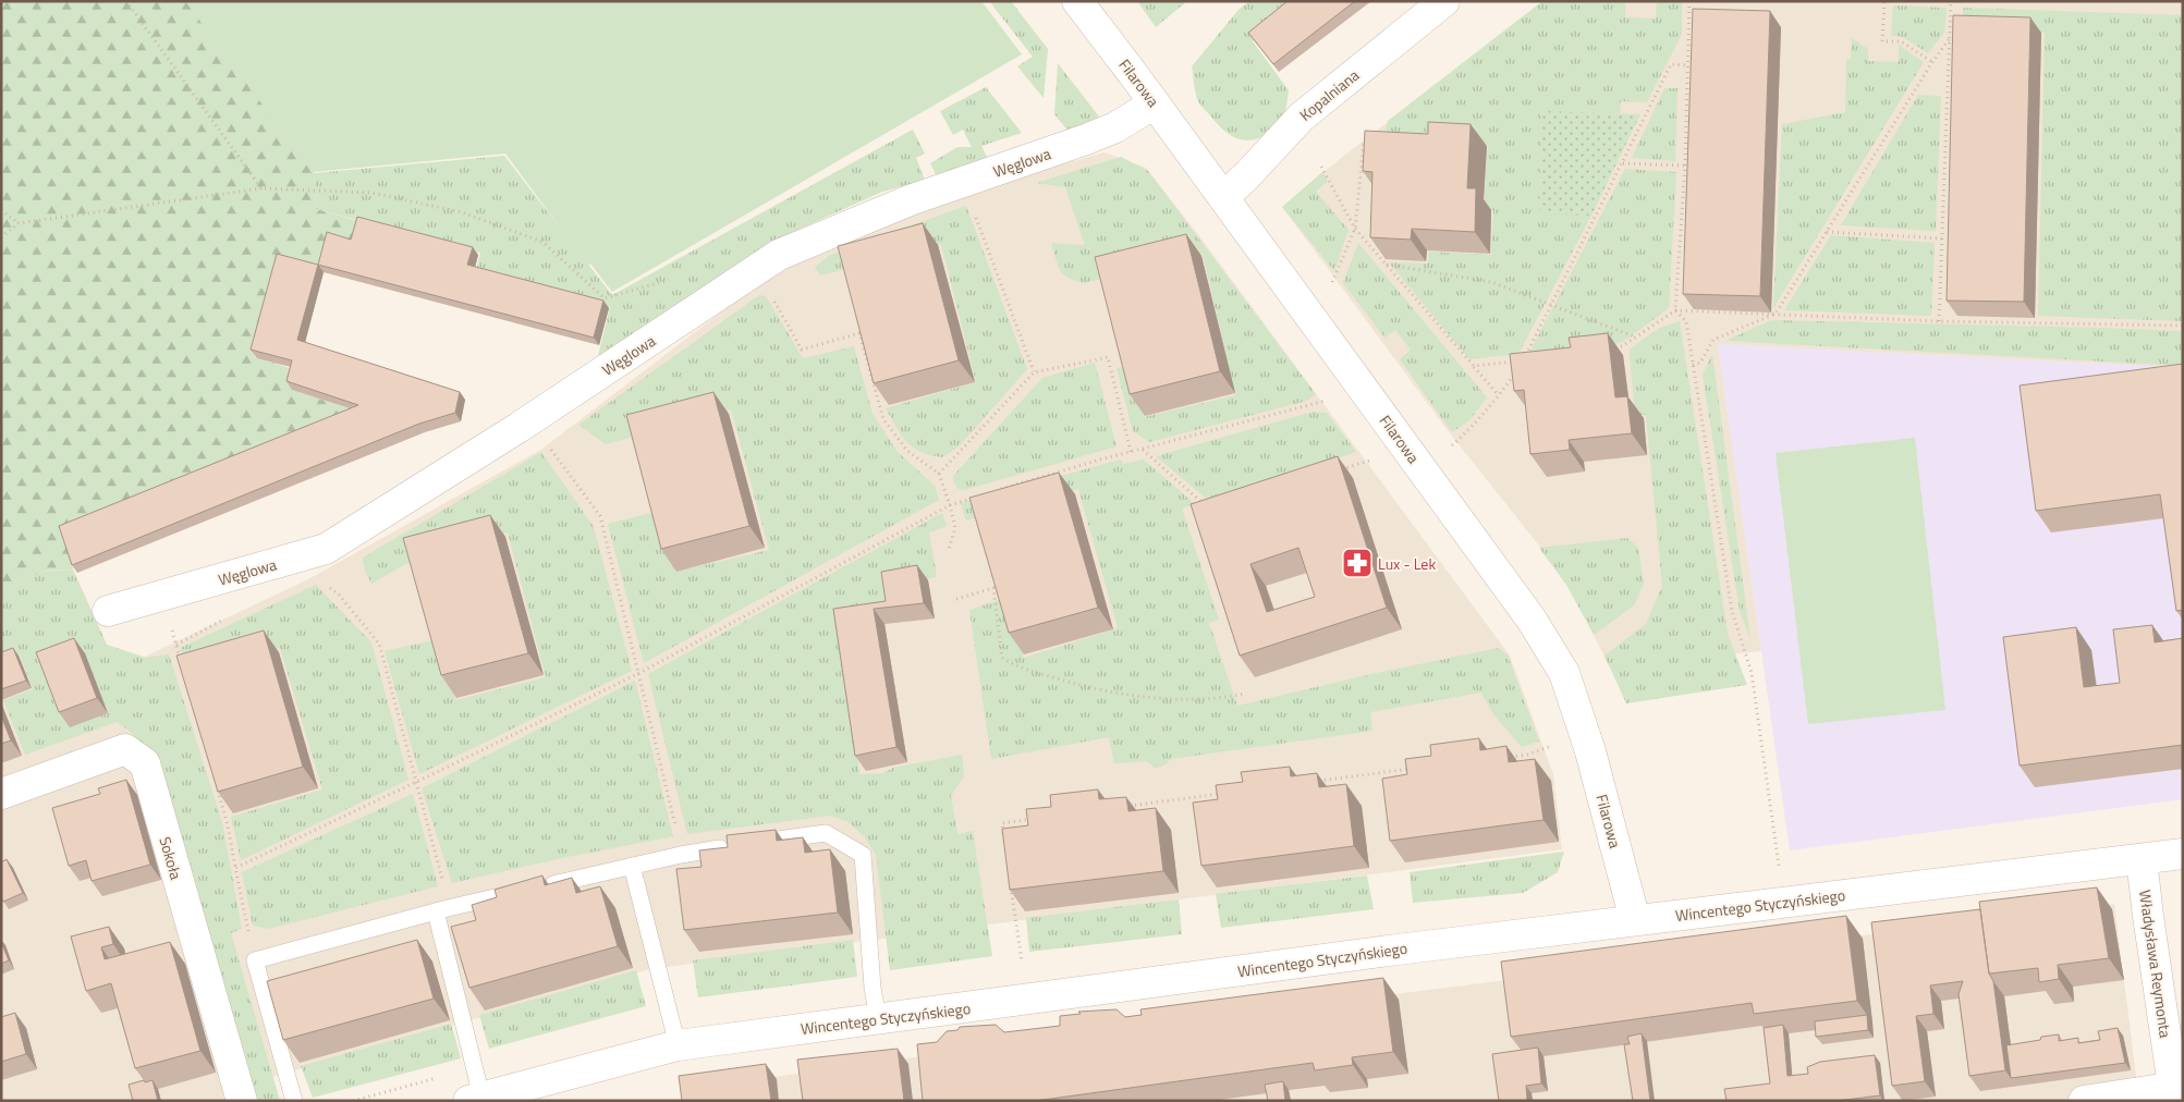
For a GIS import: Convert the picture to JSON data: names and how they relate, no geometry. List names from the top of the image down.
{
  "streets": {
    "street": [
      "Filarowa",
      "Kopalniana",
      "Węglowa",
      "Sokoła",
      "Wincentego Styczyńskiego",
      "Władysława Reymonta"
    ]
  },
  "crossings": [
    ["Filarowa", "Kopalniana"],
    ["Filarowa", "Węglowa"],
    ["Filarowa", "Wincentego Styczyńskiego"],
    ["Wincentego Styczyńskiego", "Władysława Reymonta"]
  ],
  "places": {
    "pharmacy": ["Lux - Lek"]
  }
}
